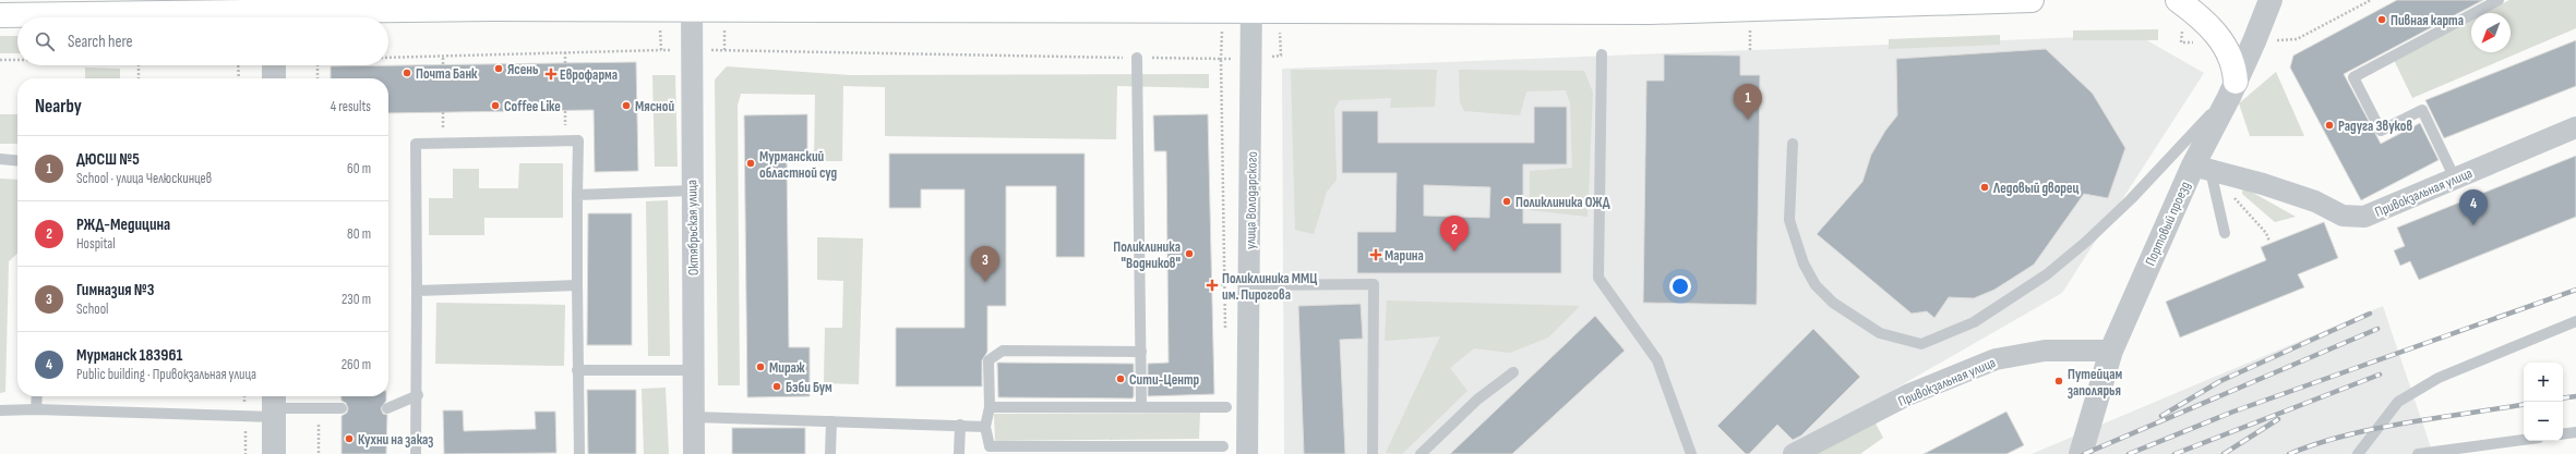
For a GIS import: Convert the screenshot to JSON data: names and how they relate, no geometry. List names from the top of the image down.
{
  "streets": {
    "street": [
      "Привокзальная улица",
      "улица Володарского",
      "Портовый проезд",
      "Октябрьская улица"
    ]
  },
  "crossings": [
    ["Привокзальная улица", "Портовый проезд"]
  ],
  "places": {
    "other": [
      "Пивная карта",
      "Ясень",
      "Почта Банк",
      "Coffee Like",
      "Мясной",
      "Радуга Звуков",
      "Мурманский областной суд",
      "Ледовый дворец",
      "Поликлиника ОЖД",
      "Поликлиника \"Водников\"",
      "Мираж",
      "Сити-Центр",
      "Путейцам заполярья",
      "Бэби Бум",
      "Кухни на заказ"
    ],
    "health": ["Еврофарма", "Марина", "Поликлиника ММЦ им. Пирогова"]
  },
  "north": "bottom left",
  "page": {
    "search": "Search here",
    "heading": ["Nearby", "4 results"],
    "pins": [
      "1",
      "4",
      "2",
      "3"
    ],
    "list": [
      {
        "mark": "1",
        "name": "ДЮСШ №5",
        "note": "School · улица Челюскинцев",
        "value": "60 m"
      },
      {
        "mark": "2",
        "name": "РЖД-Медицина",
        "note": "Hospital",
        "value": "80 m"
      },
      {
        "mark": "3",
        "name": "Гимназия №3",
        "note": "School",
        "value": "230 m"
      },
      {
        "mark": "4",
        "name": "Мурманск 183961",
        "note": "Public building · Привокзальная улица",
        "value": "260 m"
      }
    ],
    "map_buttons": ["+", "−"]
  }
}
